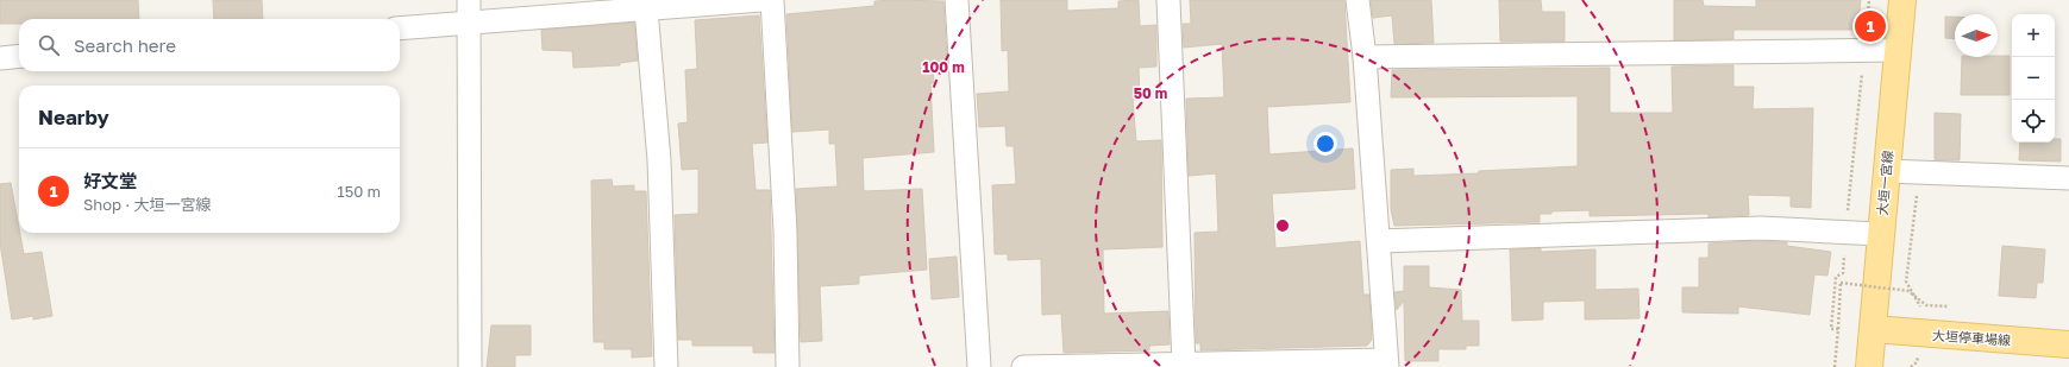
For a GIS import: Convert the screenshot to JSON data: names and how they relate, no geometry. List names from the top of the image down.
{
  "streets": {
    "main road": ["大垣一宮線", "大垣停車場線"]
  },
  "crossings": [
    ["大垣一宮線", "大垣停車場線"]
  ],
  "north": "right",
  "page": {
    "pins": "1",
    "map_buttons": ["+", "−"],
    "search": "Search here",
    "heading": "Nearby",
    "list": [
      {
        "mark": "1",
        "name": "好文堂",
        "note": "Shop · 大垣一宮線",
        "value": "150 m"
      }
    ]
  },
  "rings": ["100 m", "50 m"]
}
